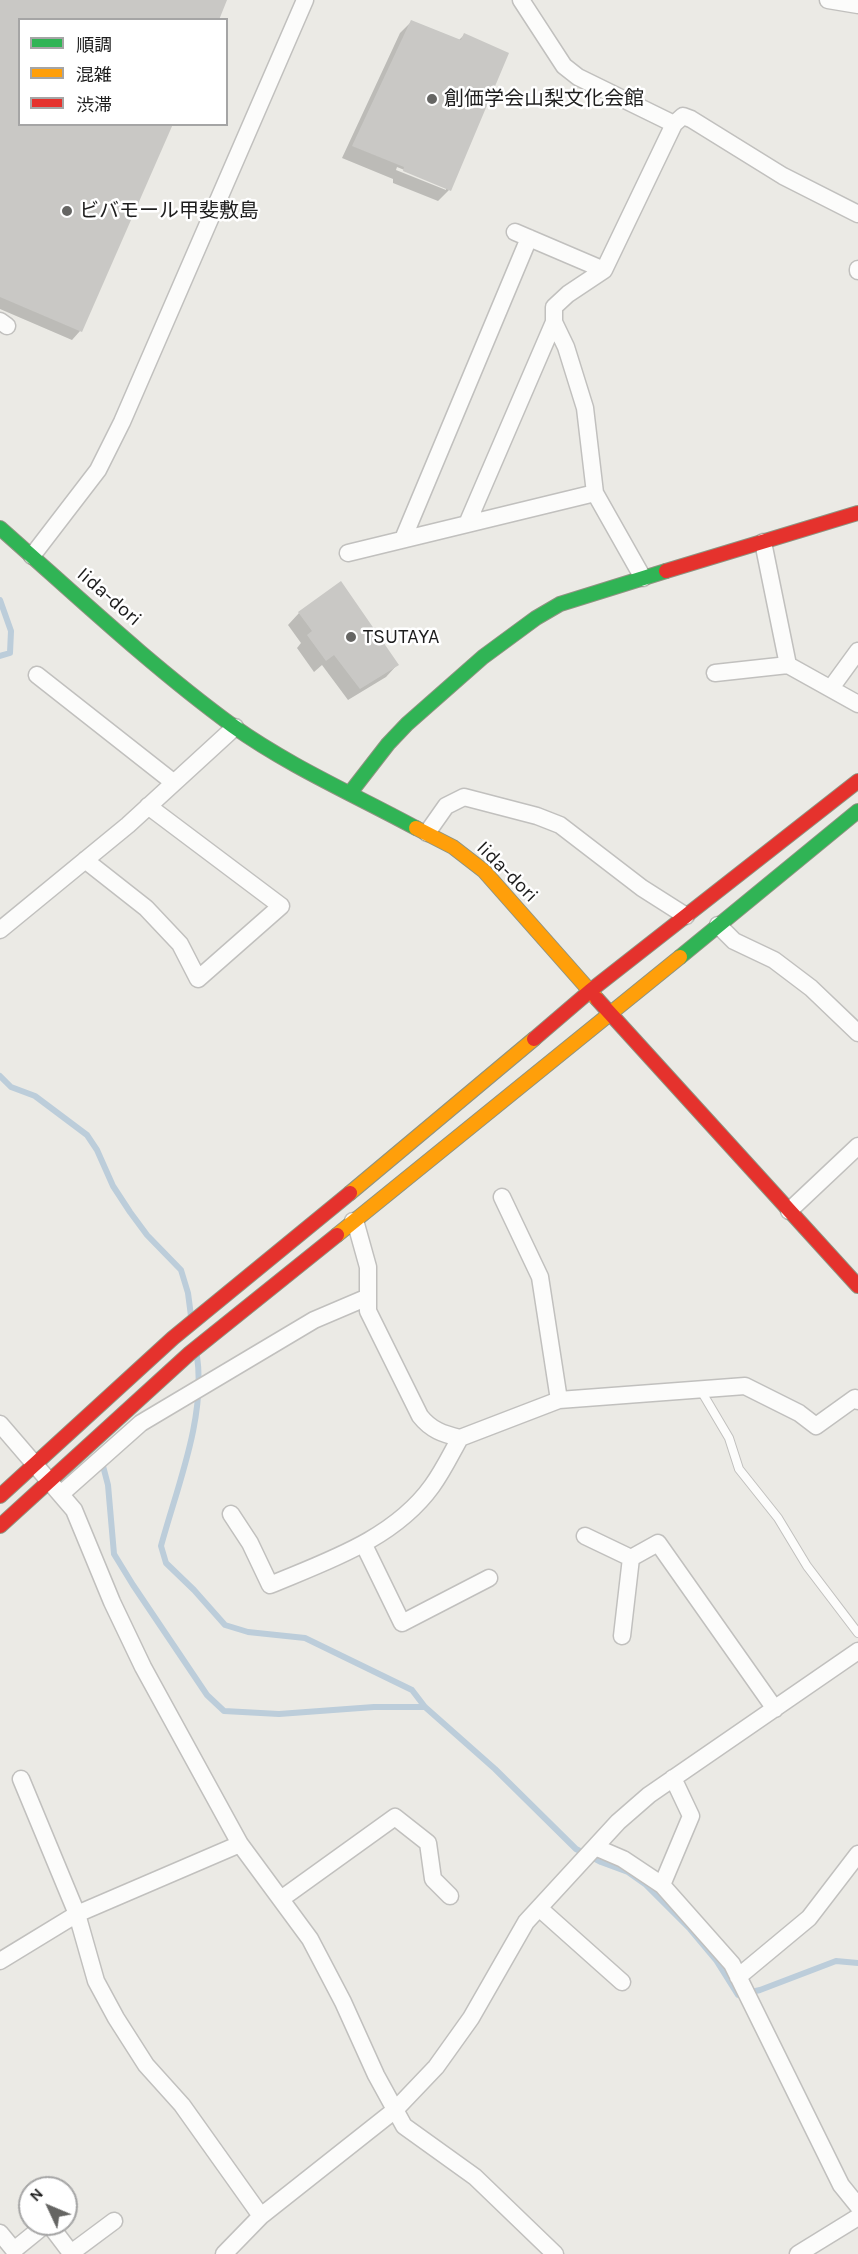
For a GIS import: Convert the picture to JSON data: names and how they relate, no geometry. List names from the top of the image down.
{
  "streets": {
    "street": ["Iida-dori"]
  },
  "places": ["創価学会山梨文化会館", "ビバモール甲斐敷島", "TSUTAYA"],
  "legend": ["順調", "混雑", "渋滞"],
  "north": "top left"
}
